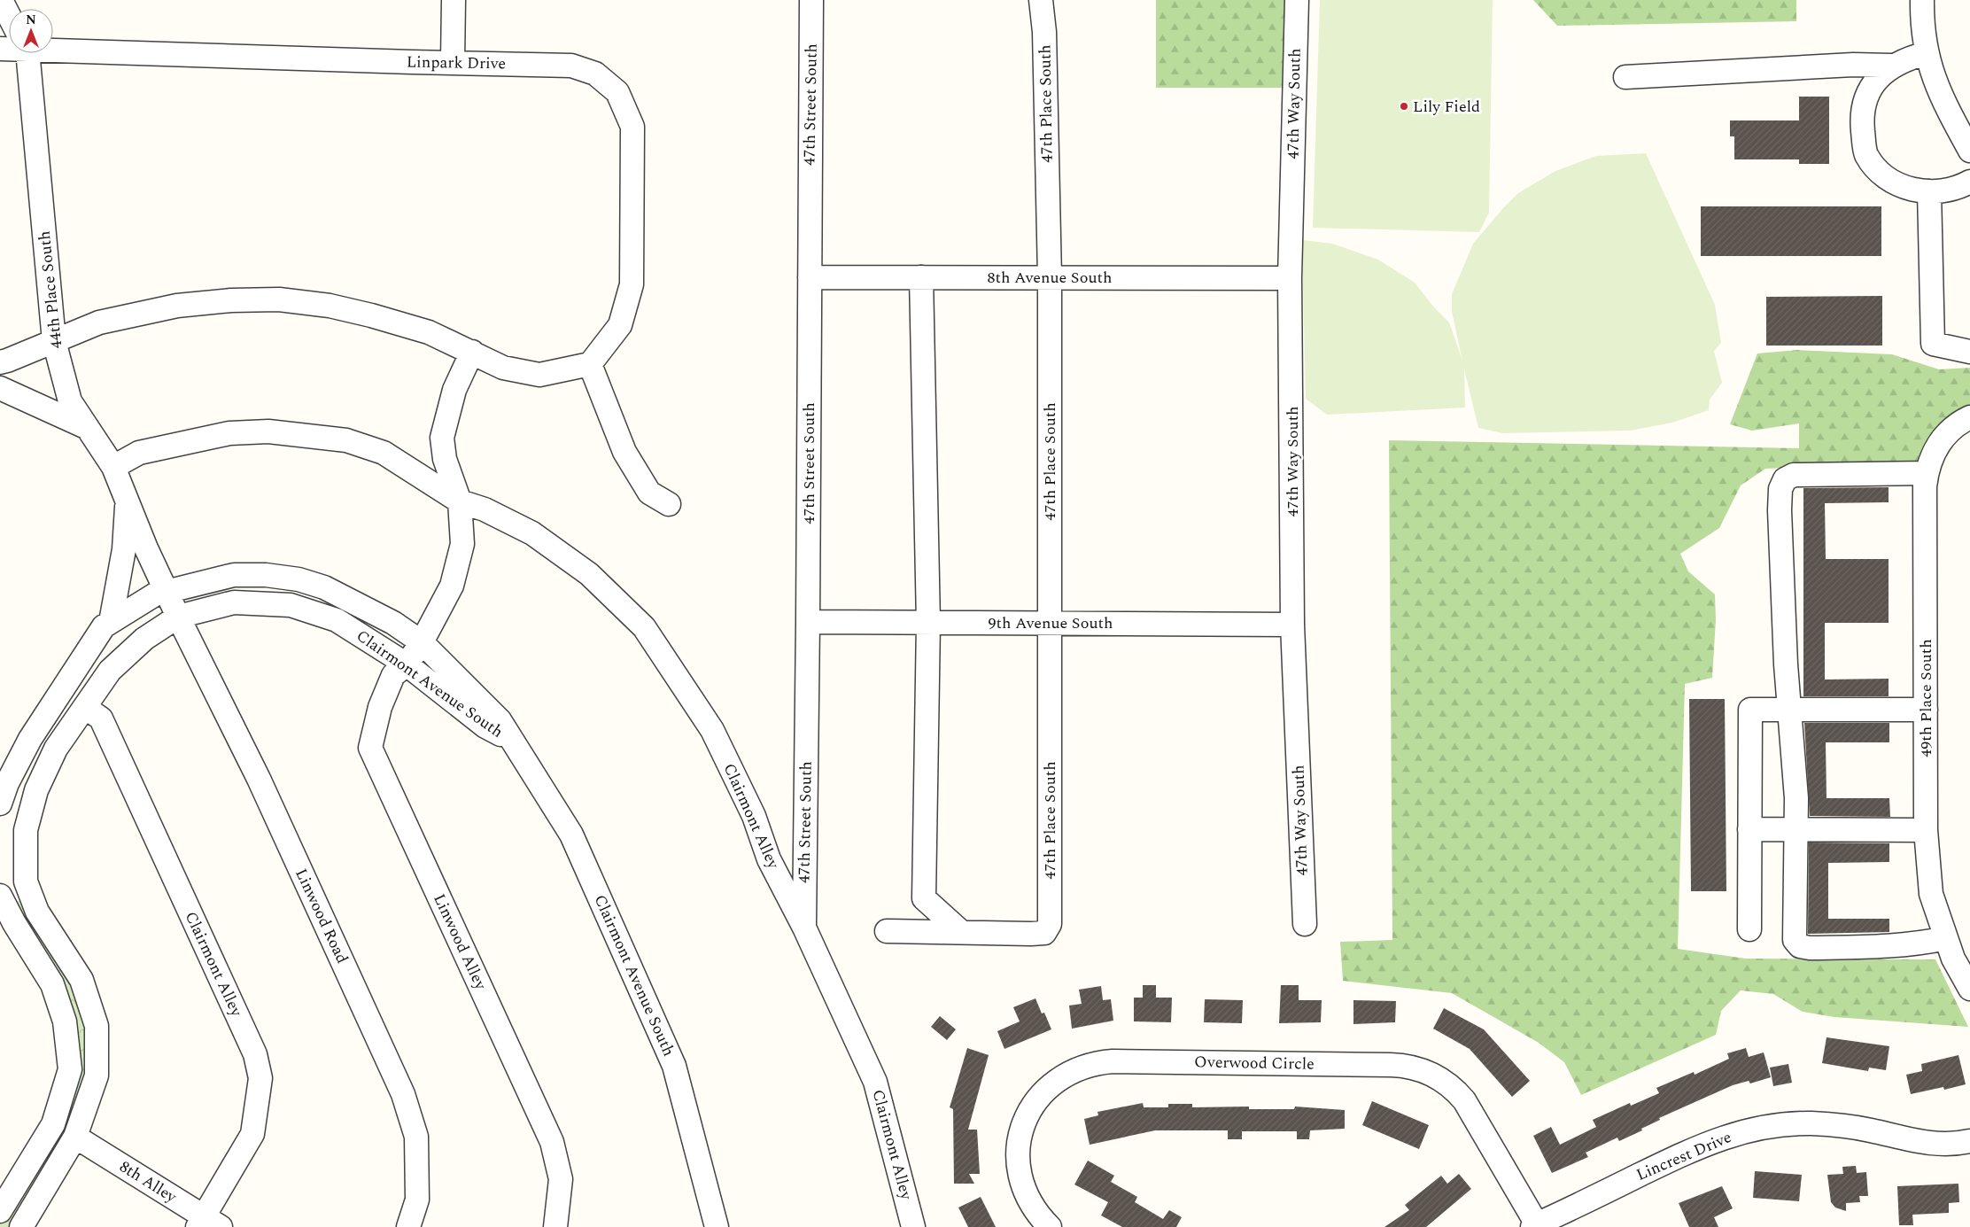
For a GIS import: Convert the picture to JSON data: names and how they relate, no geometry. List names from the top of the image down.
{
  "streets": {
    "street": [
      "Linpark Drive",
      "47th Place South",
      "47th Way South",
      "47th Street South",
      "8th Avenue South",
      "44th Place South",
      "9th Avenue South",
      "Clairmont Avenue South",
      "49th Place South",
      "Clairmont Alley",
      "Linwood Road",
      "Linwood Alley",
      "Overwood Circle",
      "Lincrest Drive",
      "8th Alley"
    ]
  },
  "crossings": [
    ["47th Place South", "8th Avenue South"],
    ["47th Place South", "9th Avenue South"],
    ["47th Way South", "8th Avenue South"],
    ["47th Way South", "9th Avenue South"],
    ["47th Street South", "8th Avenue South"],
    ["47th Street South", "9th Avenue South"],
    ["47th Street South", "Clairmont Alley"],
    ["44th Place South", "Clairmont Avenue South"],
    ["44th Place South", "Clairmont Alley"],
    ["44th Place South", "Linwood Road"],
    ["Clairmont Avenue South", "Clairmont Alley"],
    ["Clairmont Avenue South", "Linwood Road"],
    ["Clairmont Avenue South", "Linwood Alley"],
    ["Clairmont Avenue South", "8th Alley"],
    ["Clairmont Alley", "Linwood Alley"],
    ["Clairmont Alley", "8th Alley"],
    ["Overwood Circle", "Lincrest Drive"]
  ],
  "places": ["Lily Field"],
  "north": "top"
}
